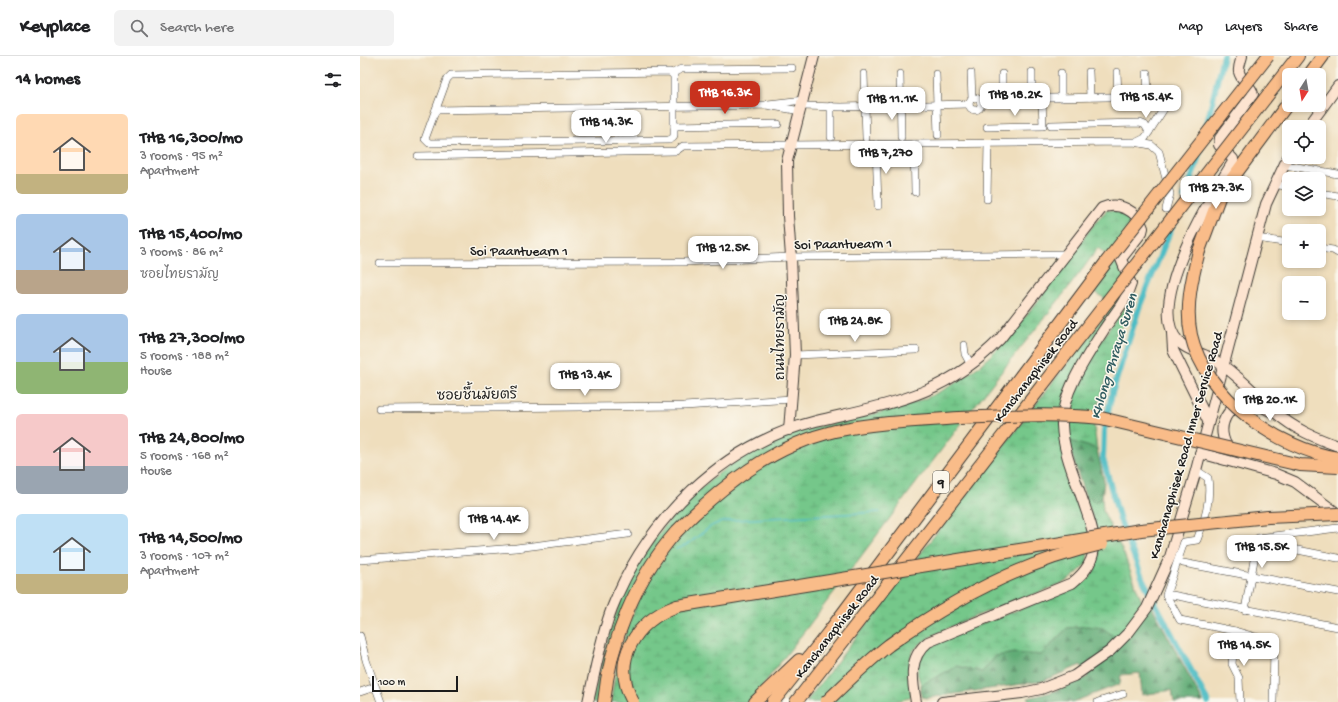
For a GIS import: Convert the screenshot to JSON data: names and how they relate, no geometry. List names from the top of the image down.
{
  "streets": {
    "highway": ["Kanchanaphisek Road", "9"],
    "main road": ["ถนนไทยรามัญ", "Kanchanaphisek Road Inner Service Road"],
    "street": ["Soi Paantuearn 1", "ซอยชื้นมัยตรี"]
  },
  "crossings": [
    ["Soi Paantuearn 1", "ถนนไทยรามัญ"],
    ["ถนนไทยรามัญ", "ซอยชื้นมัยตรี"]
  ],
  "water": ["Khlong Phraya Suren"],
  "scale_bar": "100 m",
  "north": "bottom",
  "page": {
    "header": "Keyplace",
    "search": "Search here",
    "nav": ["Map", "Layers", "Share"],
    "heading": "14 homes",
    "map_buttons": ["+", "−"],
    "price": [
      "THB 16.3K",
      "THB 18.2K",
      "THB 15.4K",
      "THB 11.1K",
      "THB 14.3K",
      "THB 7,270",
      "THB 27.3K",
      "THB 12.5K",
      "THB 24.8K",
      "THB 13.4K",
      "THB 20.1K",
      "THB 14.4K",
      "THB 15.5K",
      "THB 14.5K"
    ],
    "list": [
      {
        "name": "THB 16,300/mo",
        "note": "3 rooms · 95 m² · Apartment"
      },
      {
        "name": "THB 15,400/mo",
        "note": "3 rooms · 86 m² · ซอยไทยรามัญ"
      },
      {
        "name": "THB 27,300/mo",
        "note": "5 rooms · 188 m² · House"
      },
      {
        "name": "THB 24,800/mo",
        "note": "5 rooms · 168 m² · House"
      },
      {
        "name": "THB 14,500/mo",
        "note": "3 rooms · 107 m² · Apartment"
      }
    ],
    "scale": "100 m"
  }
}
